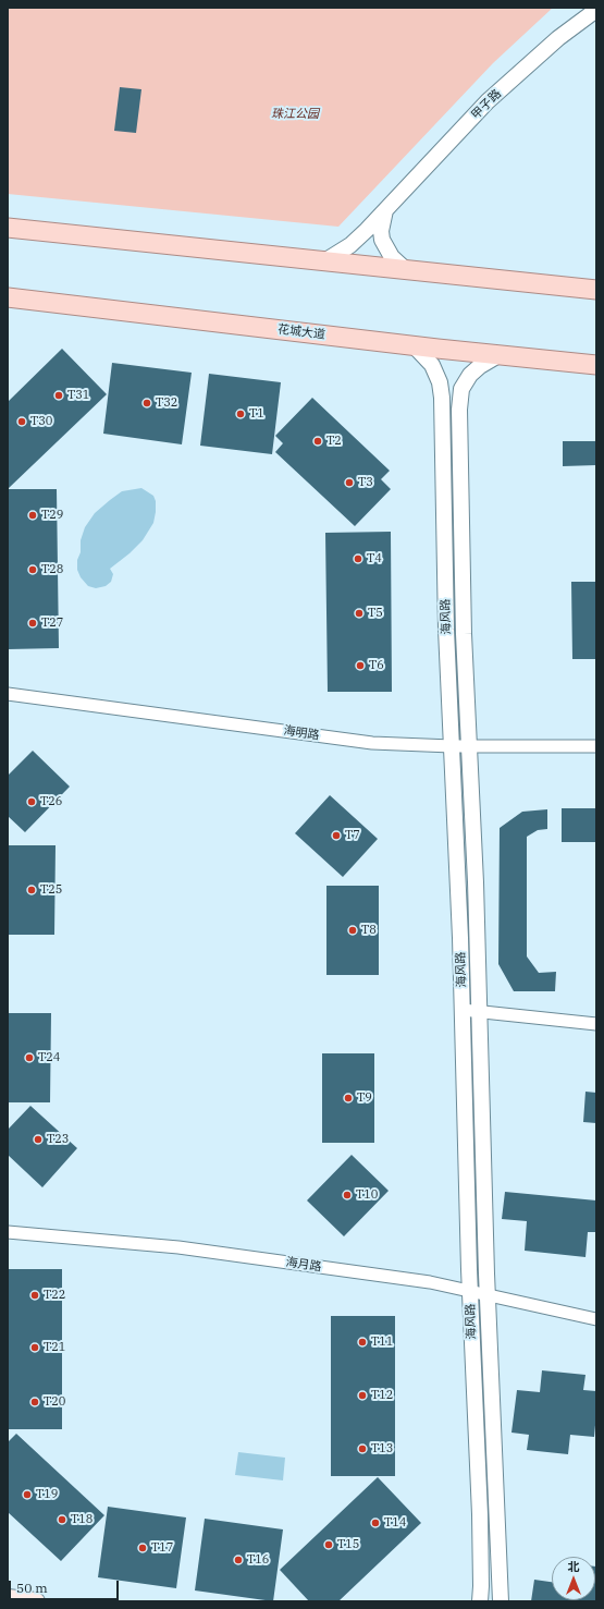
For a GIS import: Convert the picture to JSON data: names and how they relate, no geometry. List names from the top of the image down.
{
  "streets": {
    "main road": ["花城大道"],
    "street": [
      "甲子路",
      "海风路",
      "海明路",
      "海月路"
    ]
  },
  "crossings": [
    ["花城大道", "海风路"],
    ["海风路", "海明路"],
    ["海风路", "海月路"]
  ],
  "parks": ["珠江公园"],
  "places": [
    "T31",
    "T32",
    "T1",
    "T30",
    "T2",
    "T3",
    "T29",
    "T4",
    "T28",
    "T5",
    "T27",
    "T6",
    "T26",
    "T7",
    "T25",
    "T8",
    "T24",
    "T9",
    "T23",
    "T10",
    "T22",
    "T11",
    "T21",
    "T12",
    "T20",
    "T13",
    "T19",
    "T18",
    "T14",
    "T15",
    "T17",
    "T16"
  ],
  "scale_bar": "50 m",
  "north": "top"
}
